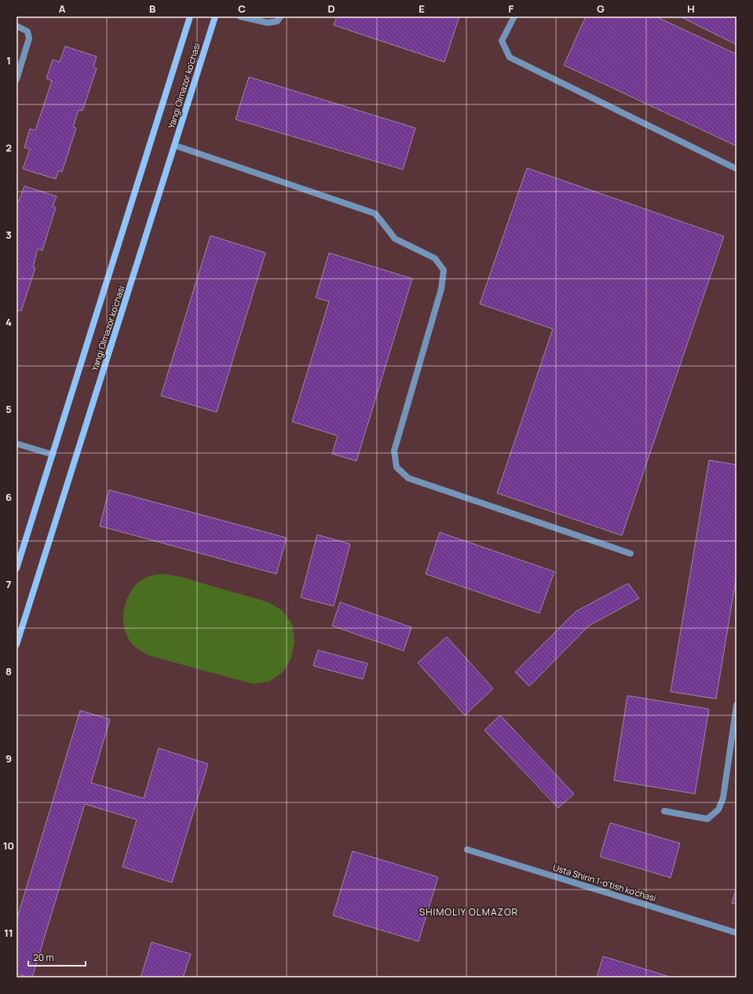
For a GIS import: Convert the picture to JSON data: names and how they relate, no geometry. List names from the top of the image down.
{
  "streets": {
    "main road": ["Yangi Olmazor ko'chasi"],
    "street": ["Usta Shirin 1-o'tish ko'chasi"]
  },
  "districts": ["SHIMOLIY OLMAZOR"],
  "scale_bar": "20 m",
  "grid": {
    "columns": [
      "A",
      "B",
      "C",
      "D",
      "E",
      "F",
      "G",
      "H"
    ],
    "rows": [
      "1",
      "2",
      "3",
      "4",
      "5",
      "6",
      "7",
      "8",
      "9",
      "10",
      "11"
    ]
  }
}
